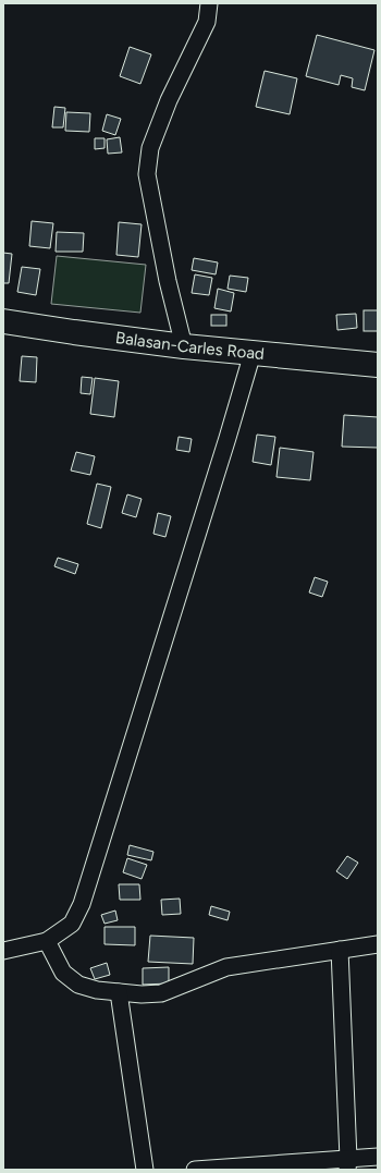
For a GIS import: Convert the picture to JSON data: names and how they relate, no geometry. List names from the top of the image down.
{
  "streets": {
    "main road": ["Balasan-Carles Road"]
  }
}
